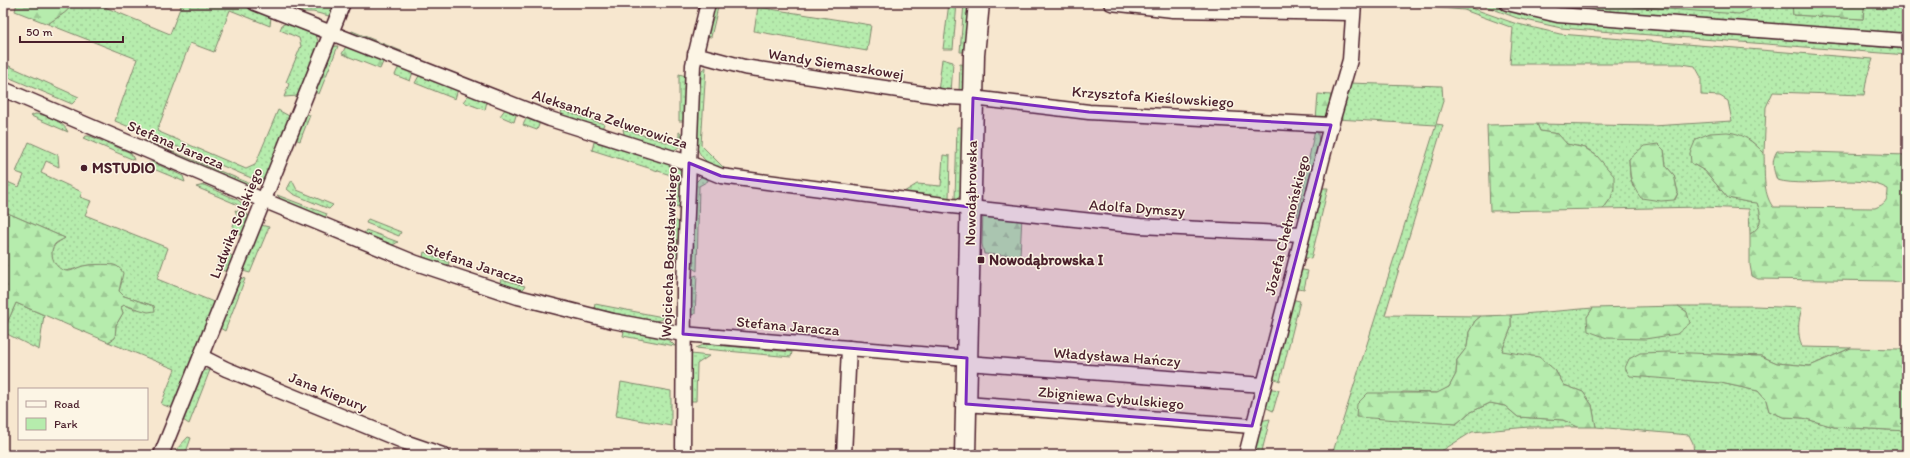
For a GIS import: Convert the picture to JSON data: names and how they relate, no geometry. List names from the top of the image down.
{
  "streets": {
    "street": [
      "Wandy Siemaszkowej",
      "Krzysztofa Kieślowskiego",
      "Aleksandra Zelwerowicza",
      "Stefana Jaracza",
      "Nowodąbrowska",
      "Adolfa Dymszy",
      "Ludwika Solskiego",
      "Józefa Chełmońskiego",
      "Wojciecha Bogusławskiego",
      "Władysława Hańczy",
      "Jana Kiepury",
      "Zbigniewa Cybulskiego"
    ]
  },
  "crossings": [
    ["Wandy Siemaszkowej", "Krzysztofa Kieślowskiego"],
    ["Wandy Siemaszkowej", "Nowodąbrowska"],
    ["Wandy Siemaszkowej", "Wojciecha Bogusławskiego"],
    ["Krzysztofa Kieślowskiego", "Nowodąbrowska"],
    ["Krzysztofa Kieślowskiego", "Józefa Chełmońskiego"],
    ["Aleksandra Zelwerowicza", "Nowodąbrowska"],
    ["Aleksandra Zelwerowicza", "Adolfa Dymszy"],
    ["Aleksandra Zelwerowicza", "Ludwika Solskiego"],
    ["Aleksandra Zelwerowicza", "Wojciecha Bogusławskiego"],
    ["Stefana Jaracza", "Nowodąbrowska"],
    ["Stefana Jaracza", "Ludwika Solskiego"],
    ["Stefana Jaracza", "Wojciecha Bogusławskiego"],
    ["Stefana Jaracza", "Władysława Hańczy"],
    ["Nowodąbrowska", "Adolfa Dymszy"],
    ["Nowodąbrowska", "Władysława Hańczy"],
    ["Nowodąbrowska", "Zbigniewa Cybulskiego"],
    ["Adolfa Dymszy", "Józefa Chełmońskiego"],
    ["Ludwika Solskiego", "Jana Kiepury"],
    ["Józefa Chełmońskiego", "Władysława Hańczy"],
    ["Józefa Chełmońskiego", "Zbigniewa Cybulskiego"]
  ],
  "places": {
    "other": ["MSTUDIO"],
    "transit": ["Nowodąbrowska I"]
  },
  "legend": ["Road", "Park"],
  "scale_bar": "50 m"
}
